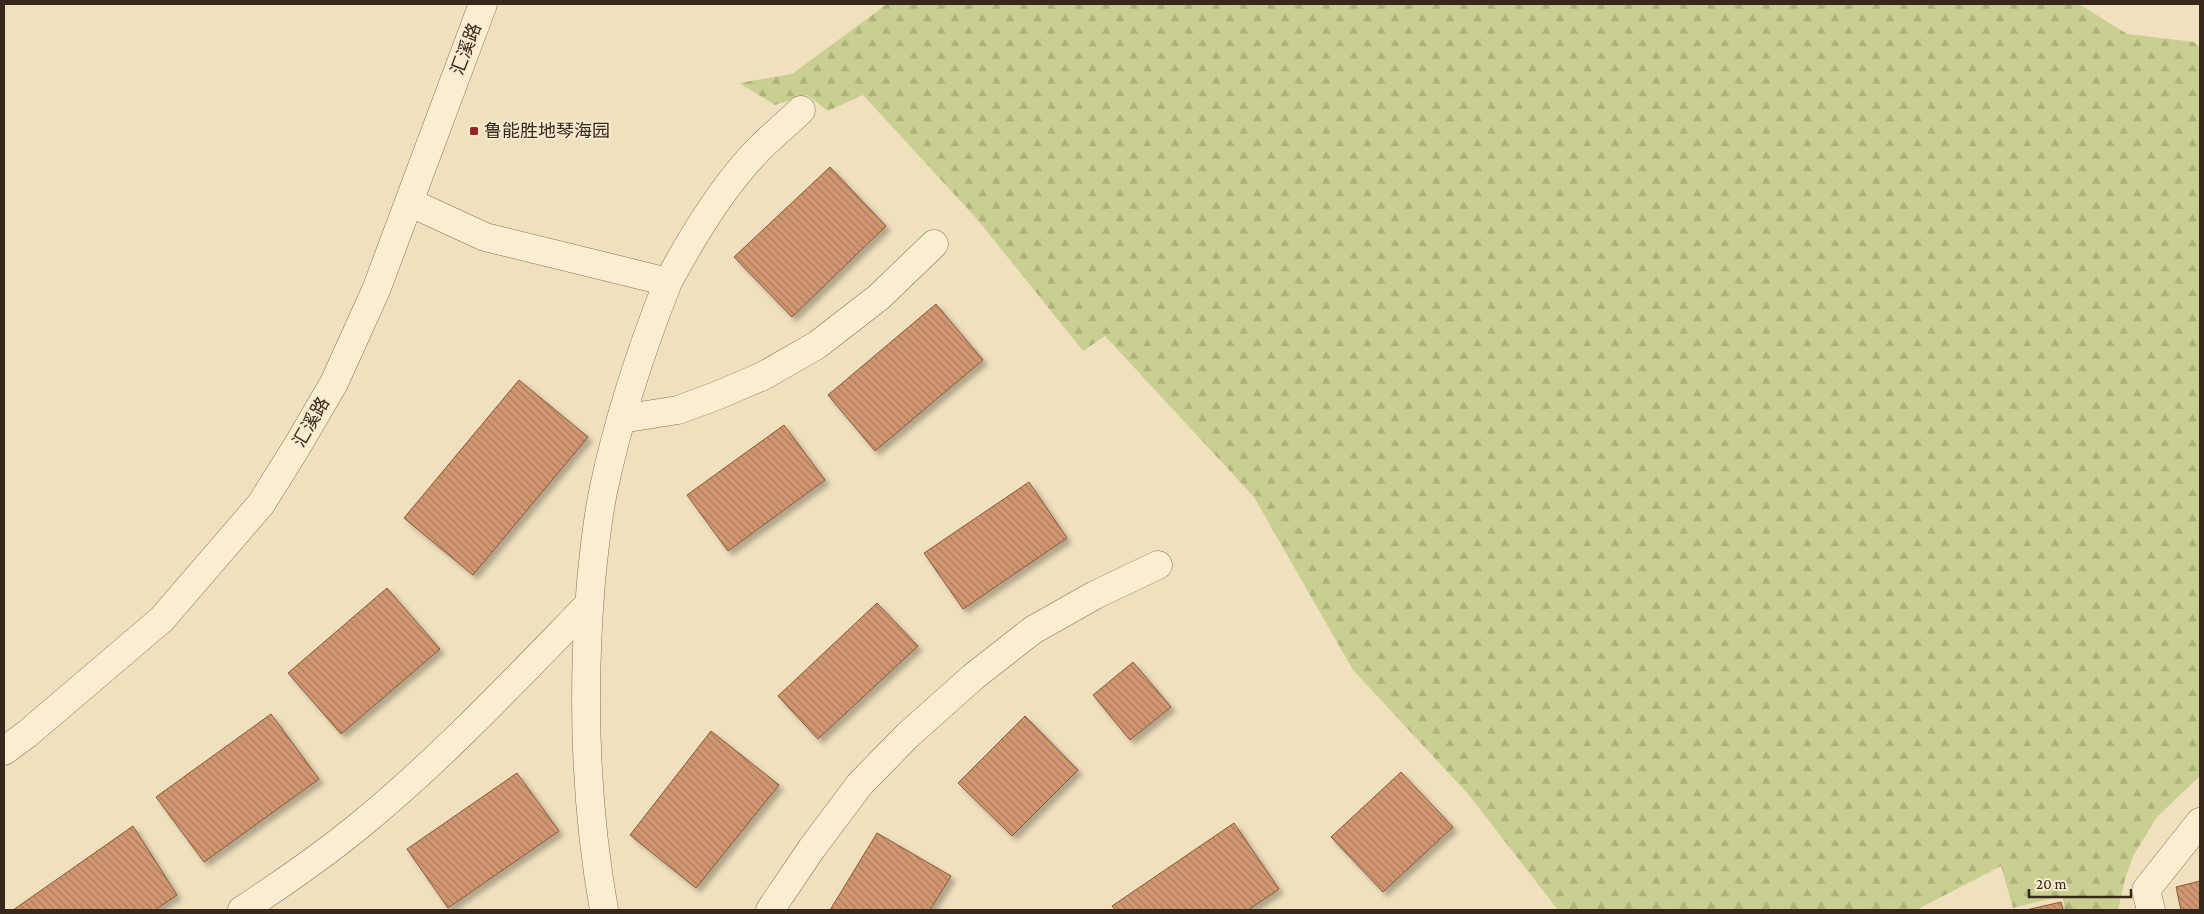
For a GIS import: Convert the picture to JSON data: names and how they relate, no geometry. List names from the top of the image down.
{
  "streets": {
    "street": ["汇溪路"]
  },
  "places": {
    "transit": ["鲁能胜地琴海园"]
  },
  "scale_bar": "20 m"
}
